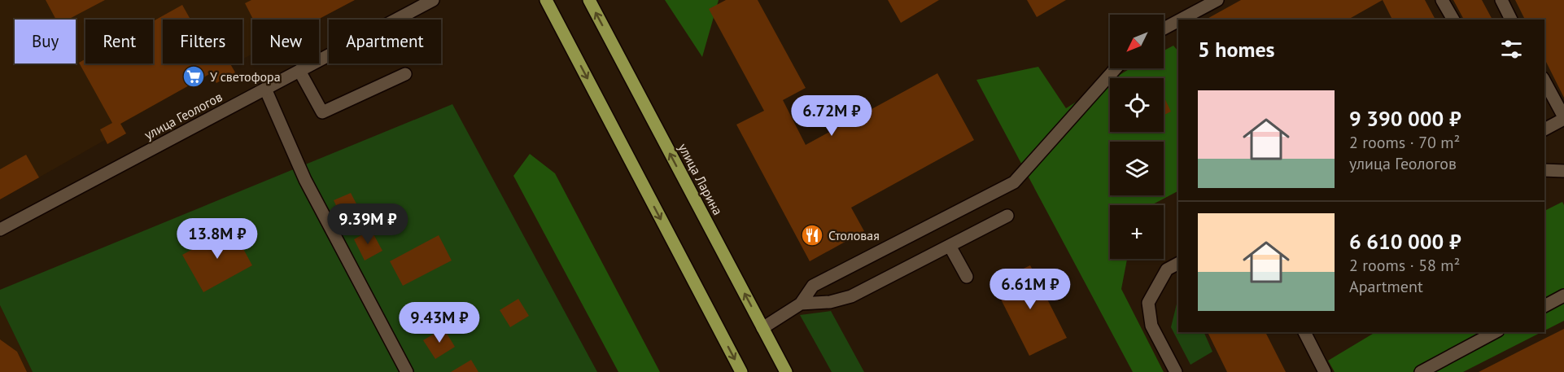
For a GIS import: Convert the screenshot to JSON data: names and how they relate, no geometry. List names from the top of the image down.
{
  "streets": {
    "main road": ["улица Ларина"],
    "street": ["улица Геологов"]
  },
  "places": {
    "supermarket": ["У светофора"],
    "restaurant": ["Столовая"]
  },
  "north": "bottom left",
  "page": {
    "map_buttons": "+",
    "chip": [
      "Buy",
      "Rent",
      "Filters",
      "New",
      "Apartment"
    ],
    "heading": "5 homes",
    "list": [
      {
        "name": "9 390 000 ₽",
        "note": "2 rooms · 70 m² · улица Геологов"
      },
      {
        "name": "6 610 000 ₽",
        "note": "2 rooms · 58 m² · Apartment"
      }
    ],
    "price": [
      "6.72M ₽",
      "9.39M ₽",
      "13.8M ₽",
      "6.61M ₽",
      "9.43M ₽"
    ]
  }
}
